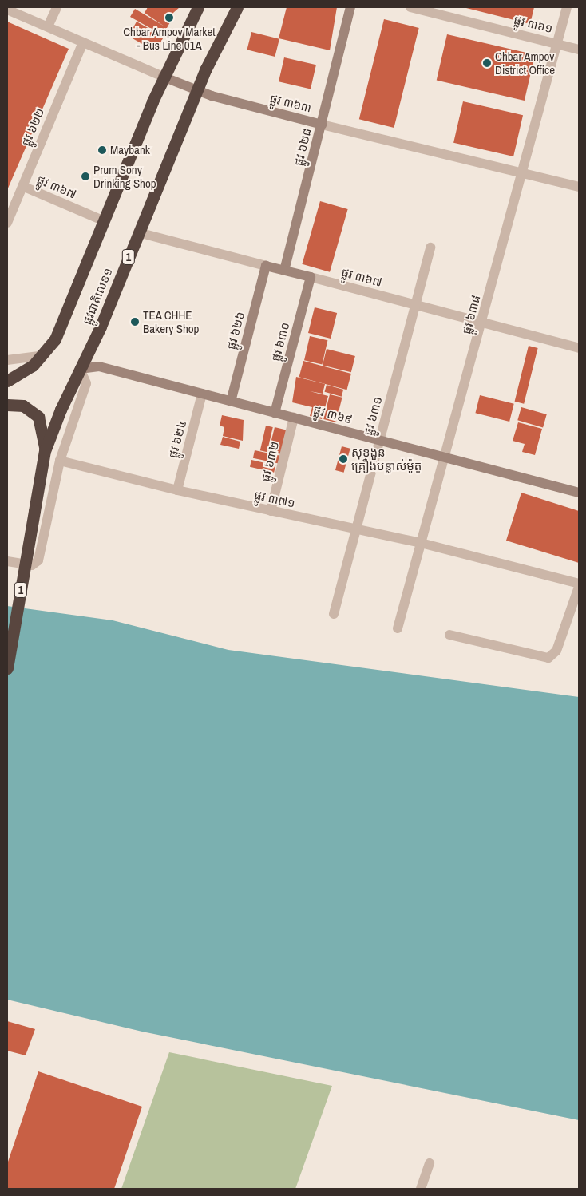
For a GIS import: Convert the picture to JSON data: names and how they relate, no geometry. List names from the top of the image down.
{
  "streets": {
    "highway": ["1", "ផ្លូវជាតិលេខ១"],
    "street": [
      "ផ្លូវ ៣៦១",
      "ផ្លូវ ៣៦៣",
      "ផ្លូវ ៦២២",
      "ផ្លូវ ៦២៨",
      "ផ្លូវ ៣៦៧",
      "ផ្លូវ ៦៣៨",
      "ផ្លូវ ៦២៦",
      "ផ្លូវ ៦៣០",
      "ផ្លូវ ៣៦៩",
      "ផ្លូវ ៦៣១",
      "ផ្លូវ ៦២៤",
      "ផ្លូវ ៦៣២",
      "ផ្លូវ ៣៧១"
    ]
  },
  "crossings": [
    ["ផ្លូវ ៣៦១", "ផ្លូវ ៦៣៨"],
    ["ផ្លូវ ៣៦៣", "ផ្លូវ ៦២២"],
    ["ផ្លូវ ៣៦៣", "ផ្លូវ ៦២៨"],
    ["ផ្លូវ ៣៦៣", "ផ្លូវជាតិលេខ១"],
    ["ផ្លូវ ៣៦៣", "ផ្លូវ ៦៣៨"],
    ["ផ្លូវ ៦២២", "ផ្លូវ ៣៦៧"],
    ["ផ្លូវ ៦២៨", "ផ្លូវ ៣៦៧"],
    ["ផ្លូវ ៣៦៧", "ផ្លូវជាតិលេខ១"],
    ["ផ្លូវ ៣៦៧", "ផ្លូវ ៦៣៨"],
    ["ផ្លូវ ៣៦៧", "ផ្លូវ ៦២៦"],
    ["ផ្លូវ ៣៦៧", "ផ្លូវ ៦៣០"],
    ["ផ្លូវ ៣៦៧", "ផ្លូវ ៦៣១"],
    ["ផ្លូវជាតិលេខ១", "ផ្លូវ ៣៦៩"],
    ["ផ្លូវ ៦៣៨", "ផ្លូវ ៣៦៩"],
    ["ផ្លូវ ៦៣៨", "ផ្លូវ ៣៧១"],
    ["ផ្លូវ ៦២៦", "ផ្លូវ ៣៦៩"],
    ["ផ្លូវ ៦៣០", "ផ្លូវ ៣៦៩"],
    ["ផ្លូវ ៣៦៩", "ផ្លូវ ៦៣១"],
    ["ផ្លូវ ៣៦៩", "ផ្លូវ ៦២៤"],
    ["ផ្លូវ ៣៦៩", "ផ្លូវ ៦៣២"],
    ["ផ្លូវ ៦៣១", "ផ្លូវ ៣៧១"],
    ["ផ្លូវ ៦២៤", "ផ្លូវ ៣៧១"],
    ["ផ្លូវ ៦៣២", "ផ្លូវ ៣៧១"]
  ],
  "places": [
    "Chbar Ampov Market - Bus Line 01A",
    "Chbar Ampov District Office",
    "Maybank",
    "Prum Sony Drinking Shop",
    "TEA CHHE Bakery Shop",
    "សុខងួន គ្រឿងបន្លាស់ម៉ូតូ"
  ]
}
